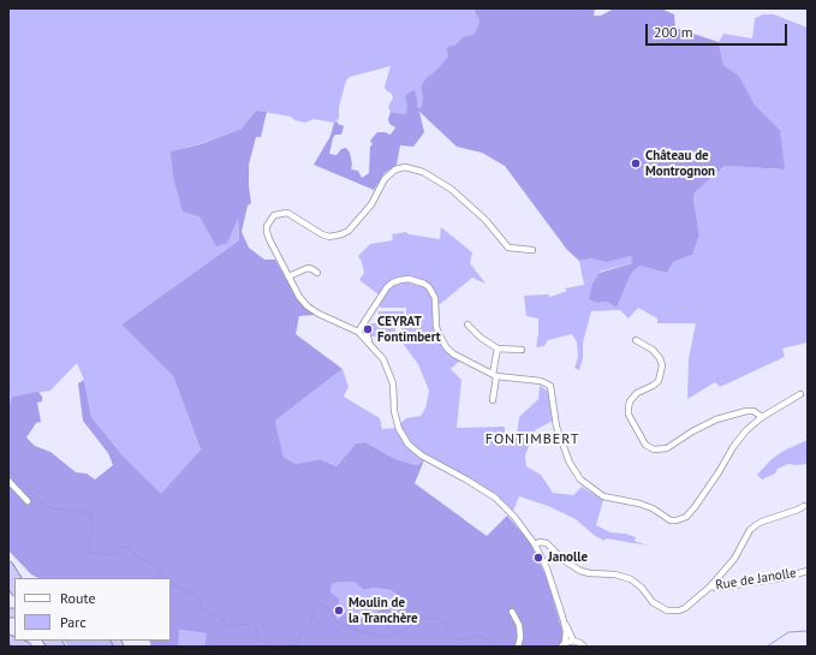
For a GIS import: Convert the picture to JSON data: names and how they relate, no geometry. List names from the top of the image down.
{
  "streets": {
    "street": ["Rue de Janolle"]
  },
  "districts": ["FONTIMBERT"],
  "places": [
    "Château de Montrognon",
    "CEYRAT Fontimbert",
    "Janolle",
    "Moulin de la Tranchère"
  ],
  "legend": ["Route", "Parc"],
  "scale_bar": "200 m"
}
